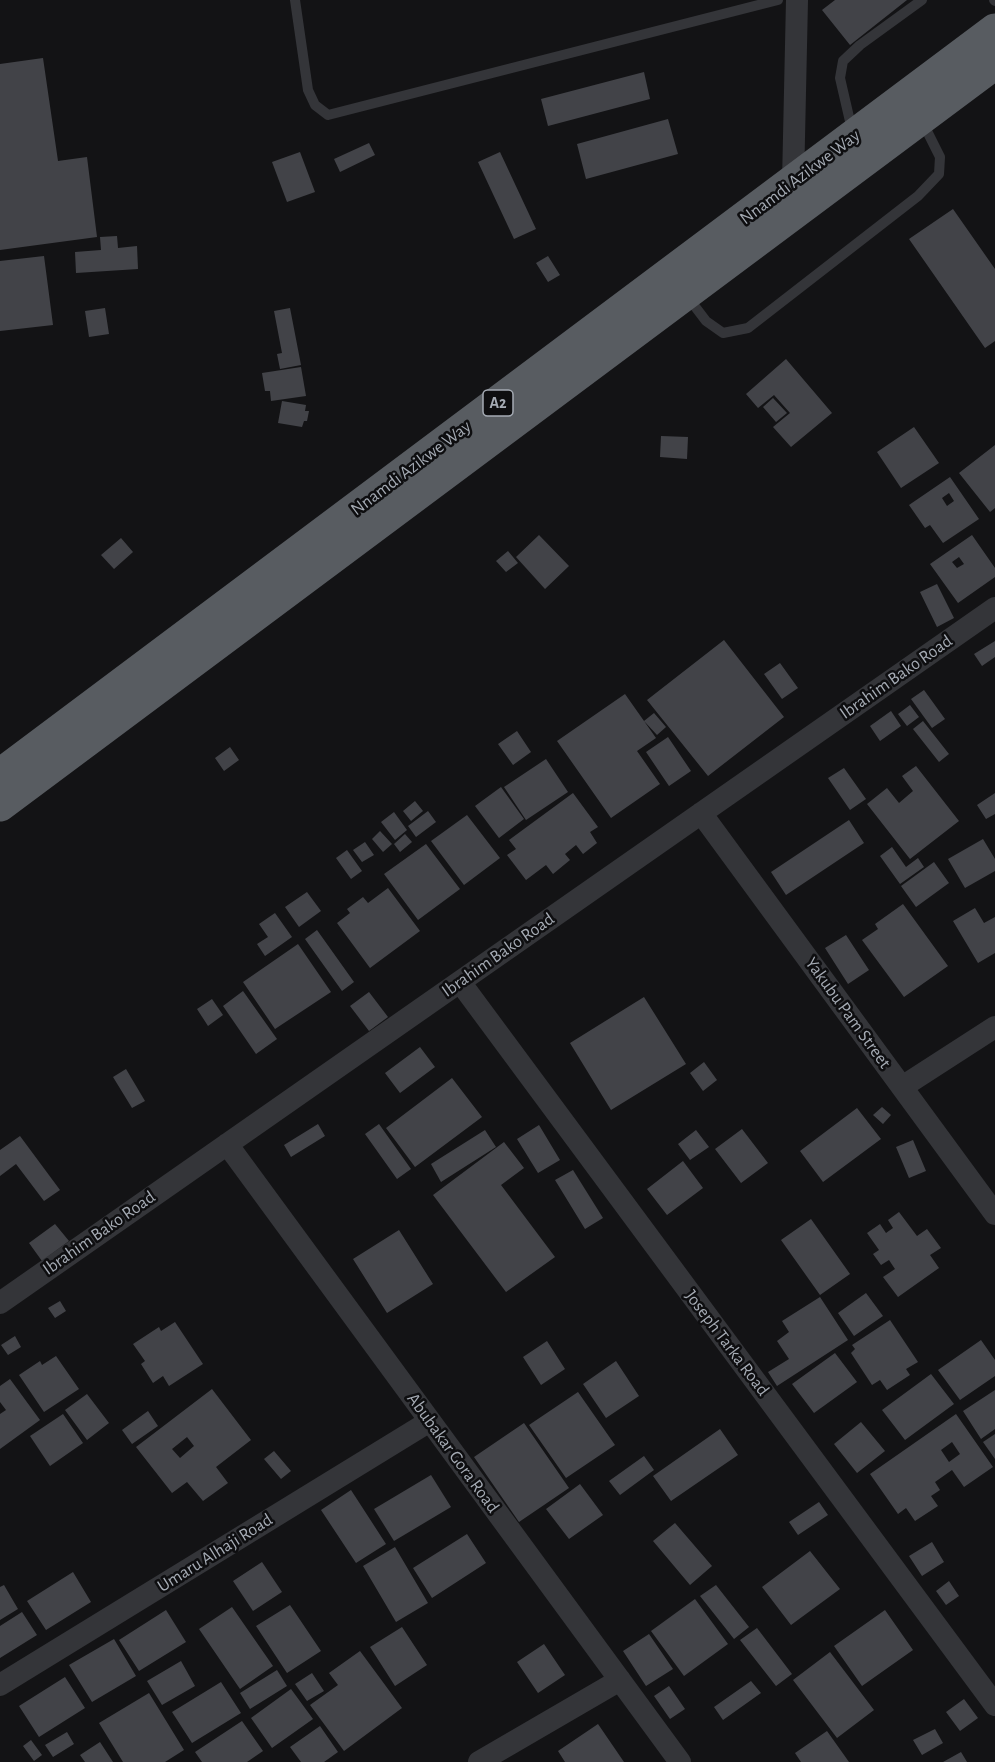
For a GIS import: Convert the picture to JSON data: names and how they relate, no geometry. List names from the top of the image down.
{
  "streets": {
    "highway": ["Nnamdi Azikwe Way", "A2"],
    "street": [
      "Ibrahim Bako Road",
      "Yakubu Pam Street",
      "Joseph Tarka Road",
      "Abubakar Gora Road",
      "Umaru Alhaji Road"
    ]
  },
  "crossings": [
    ["Ibrahim Bako Road", "Yakubu Pam Street"],
    ["Ibrahim Bako Road", "Joseph Tarka Road"],
    ["Ibrahim Bako Road", "Abubakar Gora Road"],
    ["Abubakar Gora Road", "Umaru Alhaji Road"]
  ]
}
